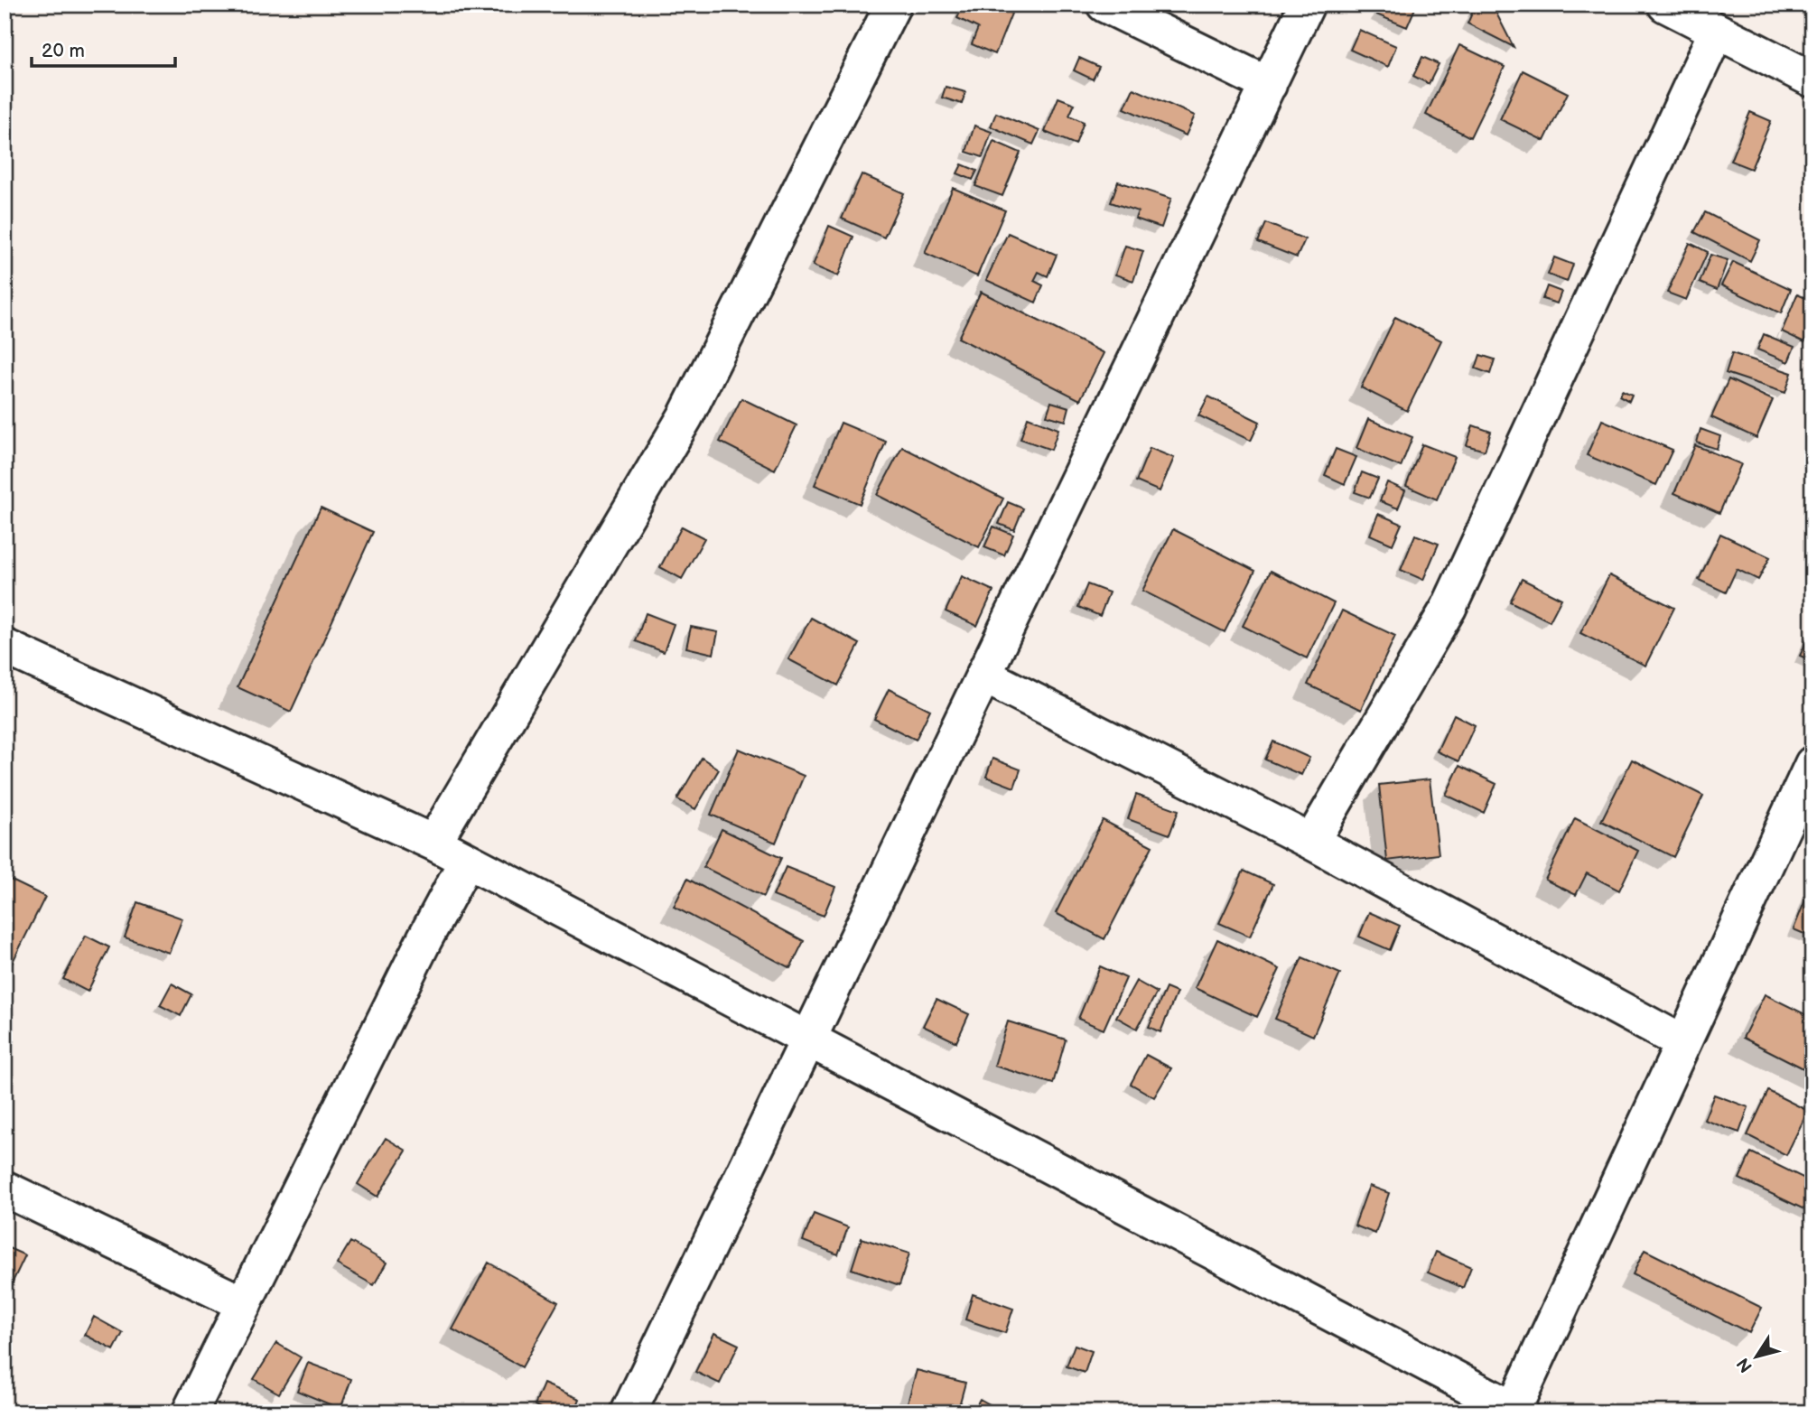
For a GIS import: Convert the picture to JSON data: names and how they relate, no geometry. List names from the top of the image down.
{
  "scale_bar": "20 m",
  "north": "bottom left"
}
